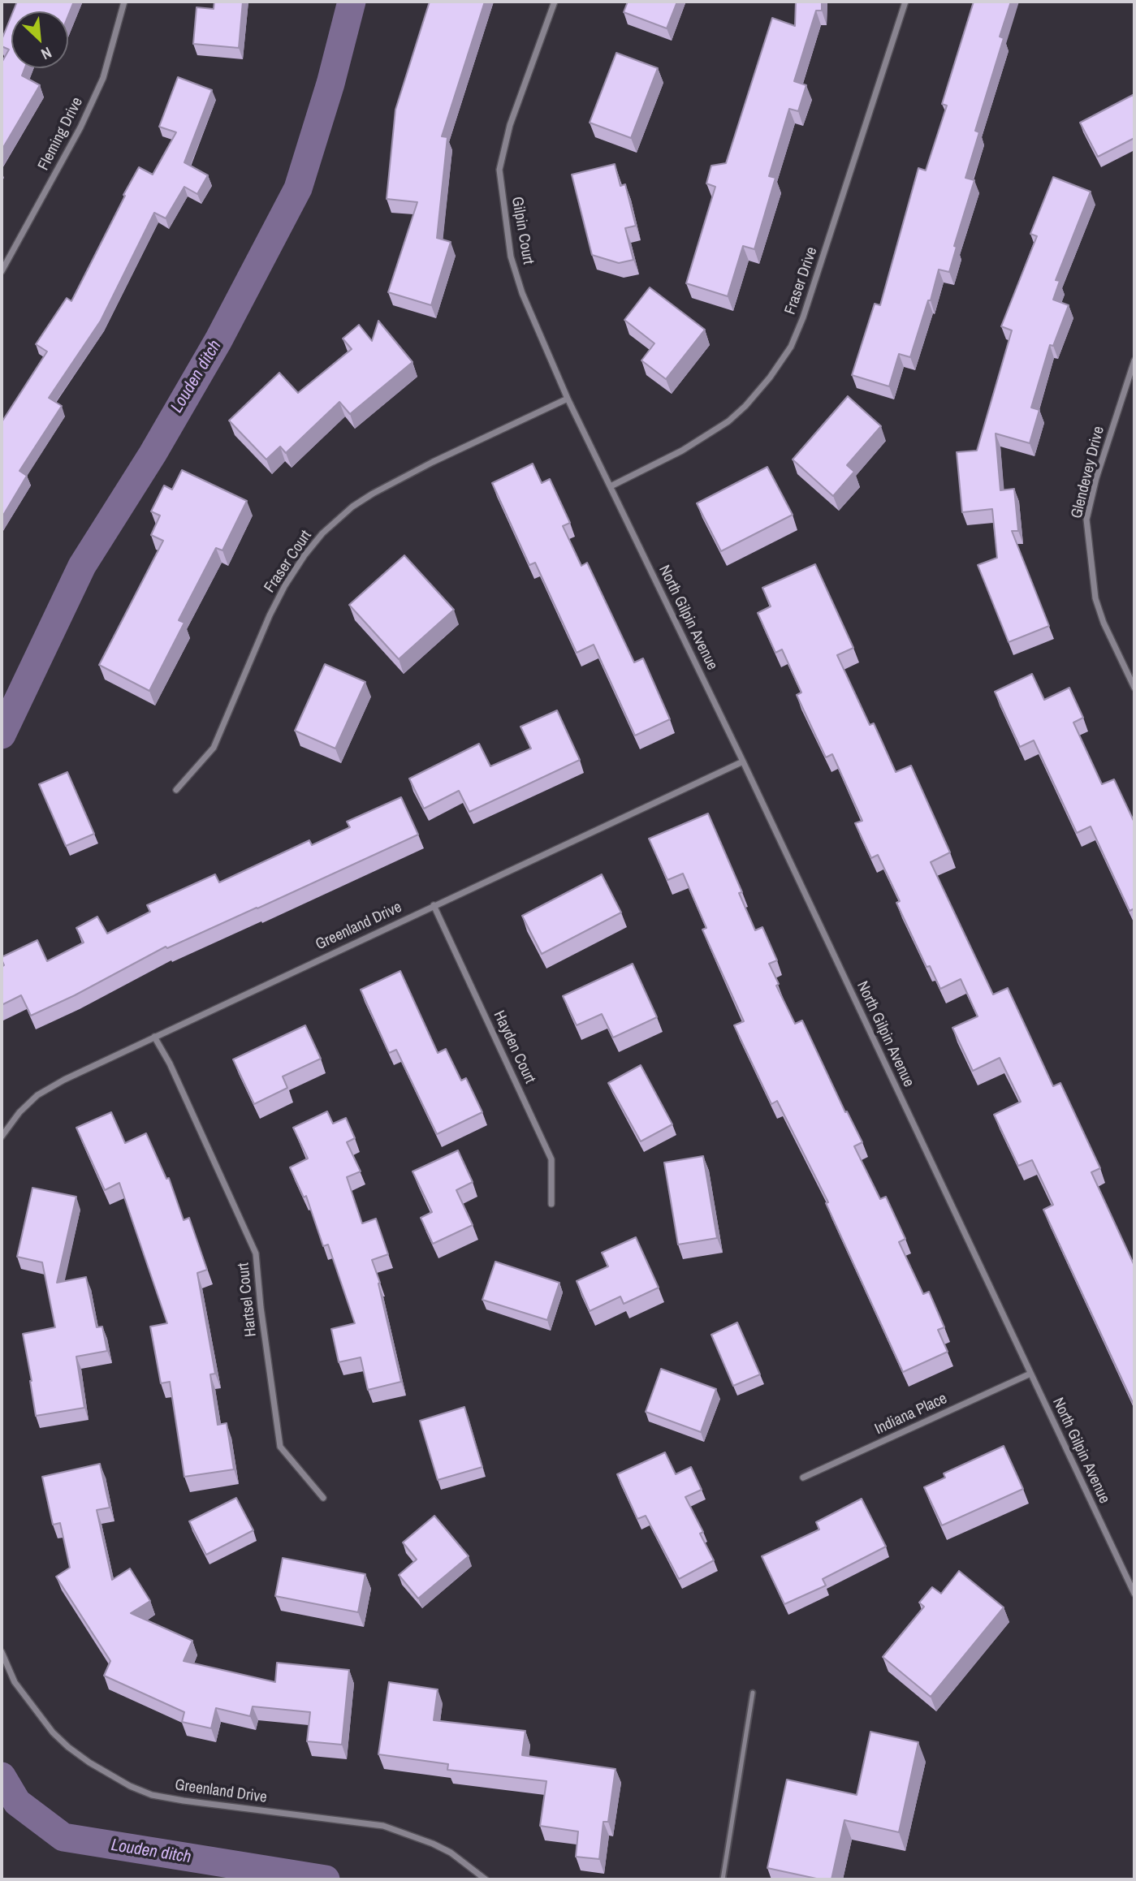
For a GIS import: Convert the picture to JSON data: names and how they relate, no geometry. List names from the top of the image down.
{
  "streets": {
    "street": [
      "Fleming Drive",
      "Gilpin Court",
      "Fraser Drive",
      "Glendevey Drive",
      "Fraser Court",
      "North Gilpin Avenue",
      "Greenland Drive",
      "Hayden Court",
      "Hartsel Court",
      "Indiana Place"
    ]
  },
  "crossings": [
    ["Gilpin Court", "Fraser Drive"],
    ["Gilpin Court", "Fraser Court"],
    ["Gilpin Court", "North Gilpin Avenue"],
    ["Fraser Drive", "North Gilpin Avenue"],
    ["North Gilpin Avenue", "Greenland Drive"],
    ["North Gilpin Avenue", "Indiana Place"],
    ["Greenland Drive", "Hayden Court"],
    ["Greenland Drive", "Hartsel Court"]
  ],
  "water": ["Louden ditch"],
  "north": "bottom right"
}
